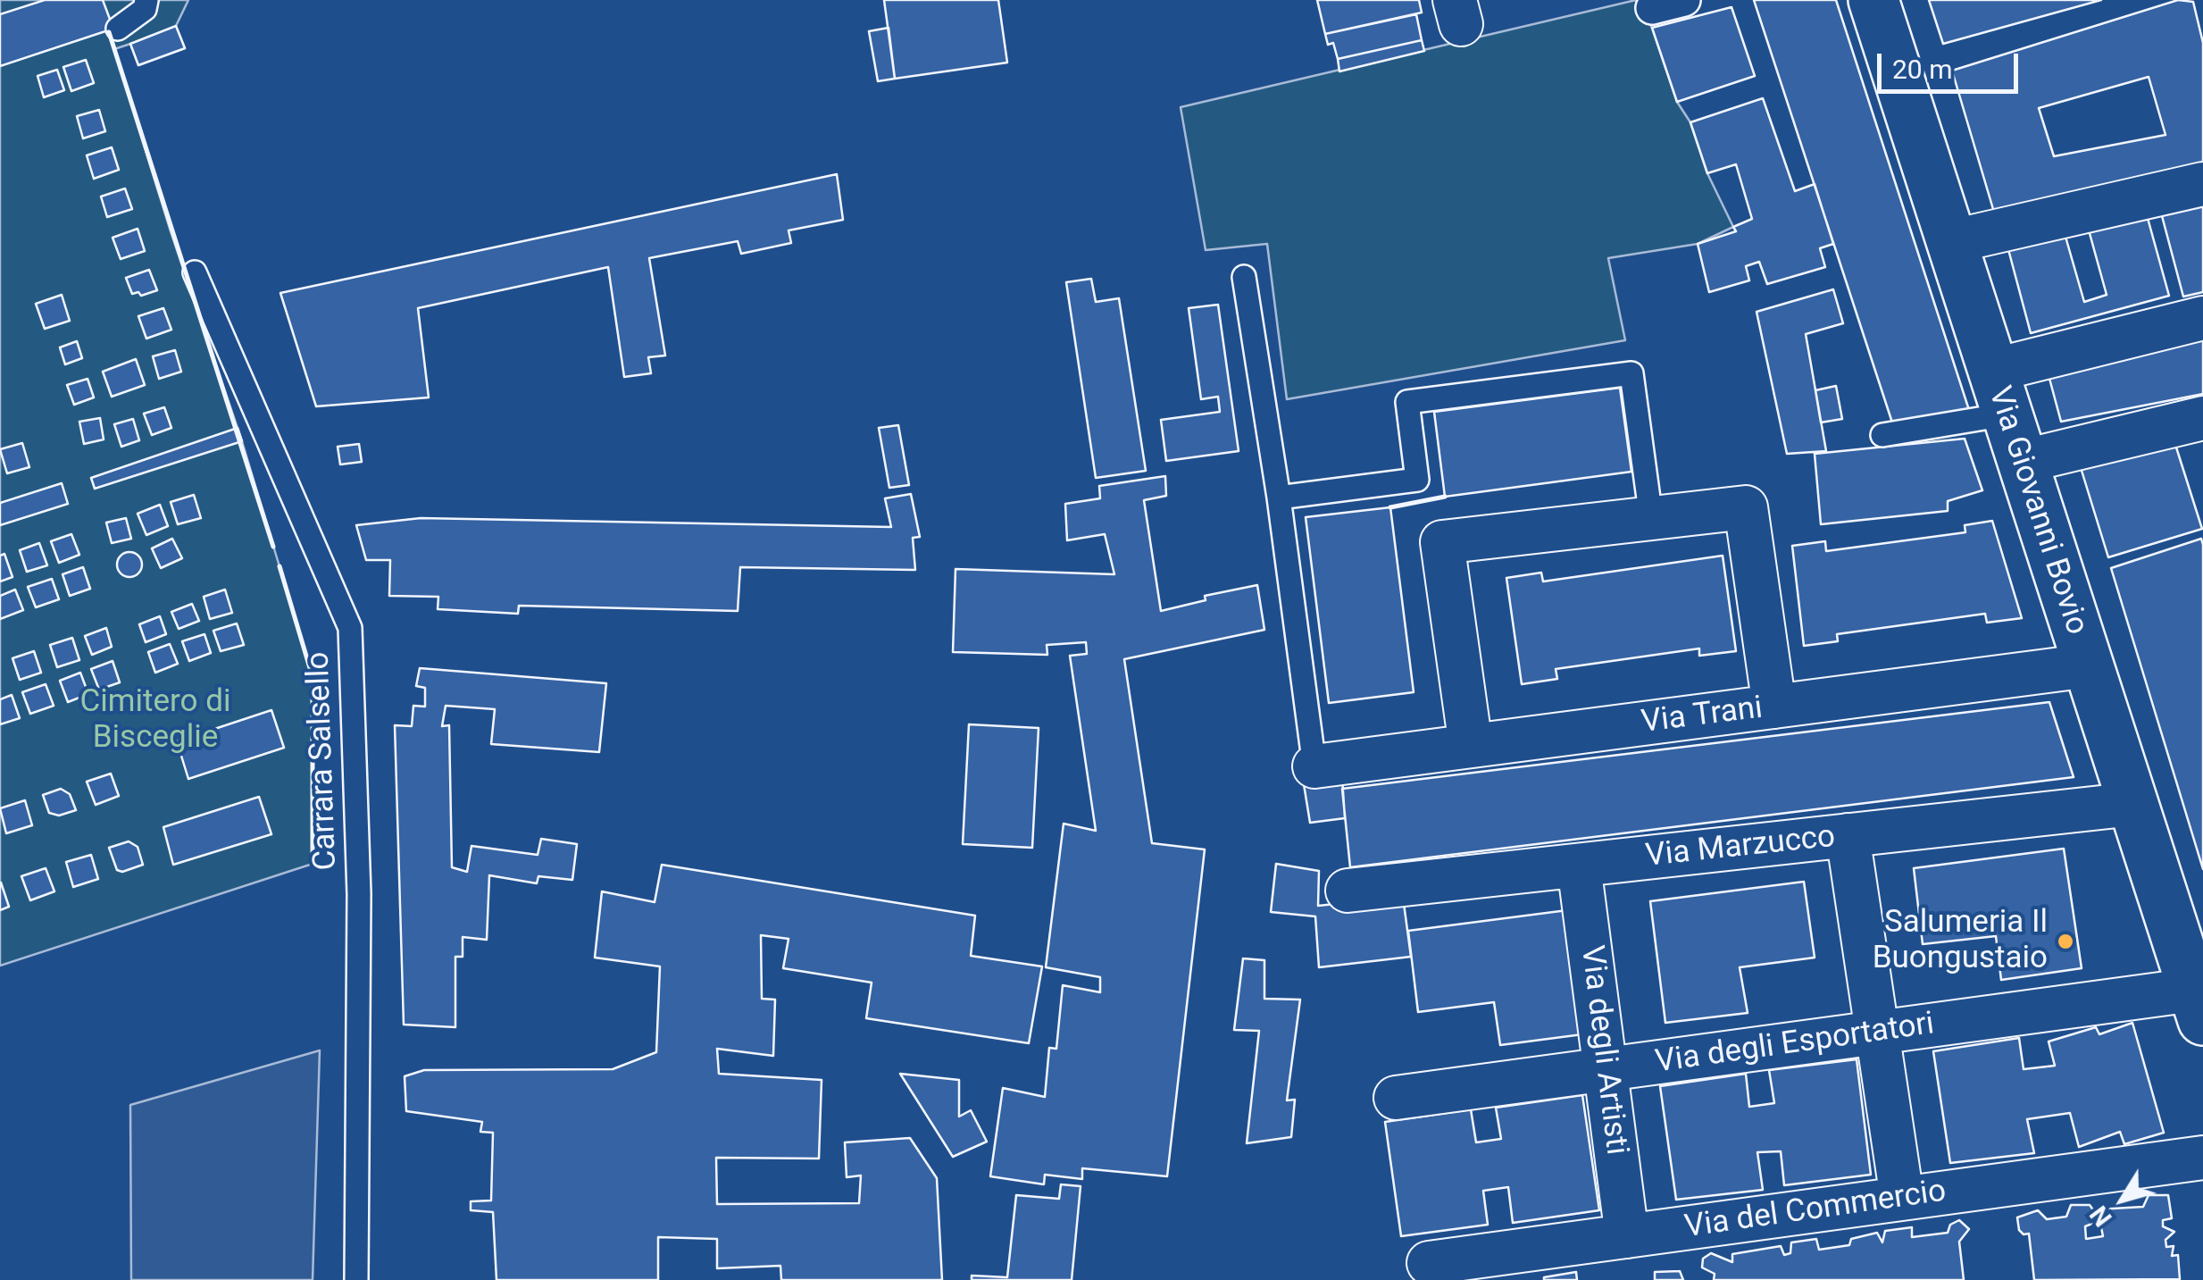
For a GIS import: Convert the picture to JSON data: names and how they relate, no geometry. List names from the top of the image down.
{
  "streets": {
    "street": [
      "Via Giovanni Bovio",
      "Via Trani",
      "Via Marzucco",
      "Via degli Esportatori",
      "Via degli Artisti",
      "Via del Commercio"
    ],
    "lane": ["Carrara Salsello"]
  },
  "crossings": [
    ["Via Giovanni Bovio", "Via Trani"],
    ["Via Giovanni Bovio", "Via Marzucco"],
    ["Via Giovanni Bovio", "Via degli Esportatori"],
    ["Via Marzucco", "Via degli Artisti"],
    ["Via degli Esportatori", "Via degli Artisti"],
    ["Via degli Artisti", "Via del Commercio"]
  ],
  "parks": ["Cimitero di Bisceglie"],
  "places": ["Salumeria Il Buongustaio"],
  "scale_bar": "20 m",
  "north": "bottom left"
}
